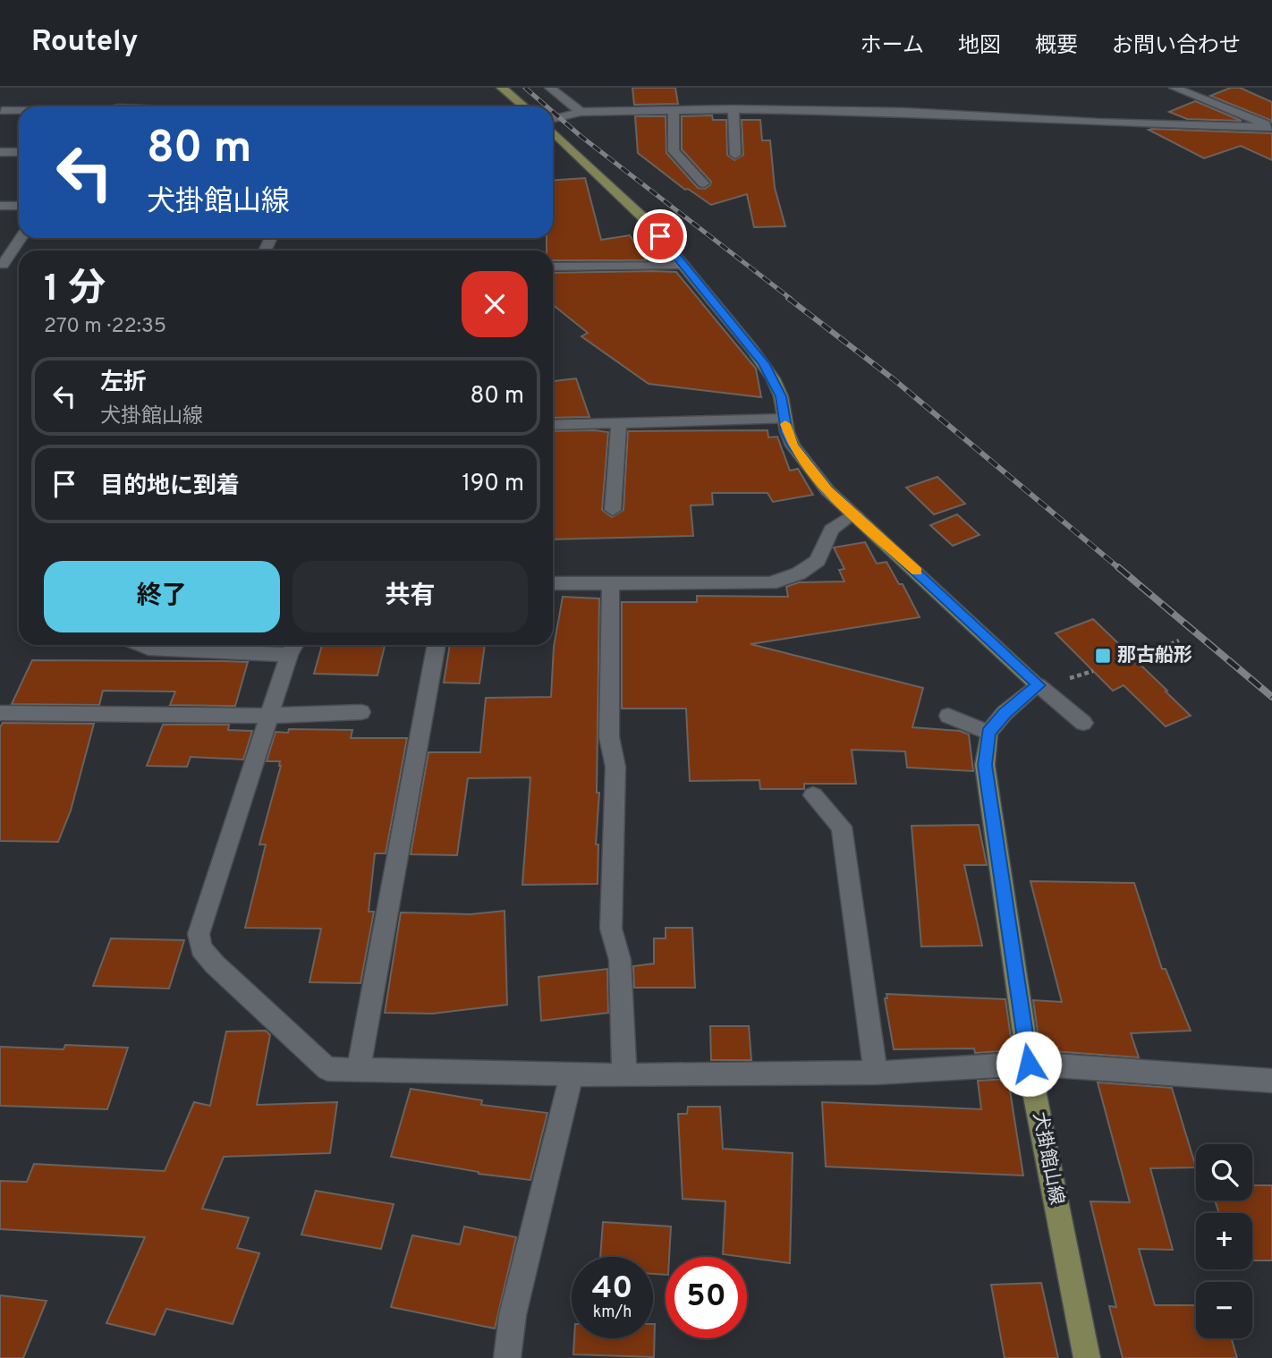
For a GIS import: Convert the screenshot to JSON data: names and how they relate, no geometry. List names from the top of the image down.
{
  "streets": {
    "main road": ["犬掛館山線"]
  },
  "places": {
    "transit": ["那古船形"]
  },
  "page": {
    "header": "Routely",
    "nav": [
      "ホーム",
      "地図",
      "概要",
      "お問い合わせ"
    ],
    "turn": ["80 m", "犬掛館山線"],
    "heading": ["1 分", "270 m · 22:35"],
    "list": [
      {
        "name": "左折",
        "note": "犬掛館山線",
        "value": "80 m"
      },
      {
        "name": "目的地に到着",
        "value": "190 m"
      }
    ],
    "buttons": ["終了", "共有"],
    "map_buttons": ["+", "−"],
    "speed": "40 km/h",
    "limit": "50"
  }
}
